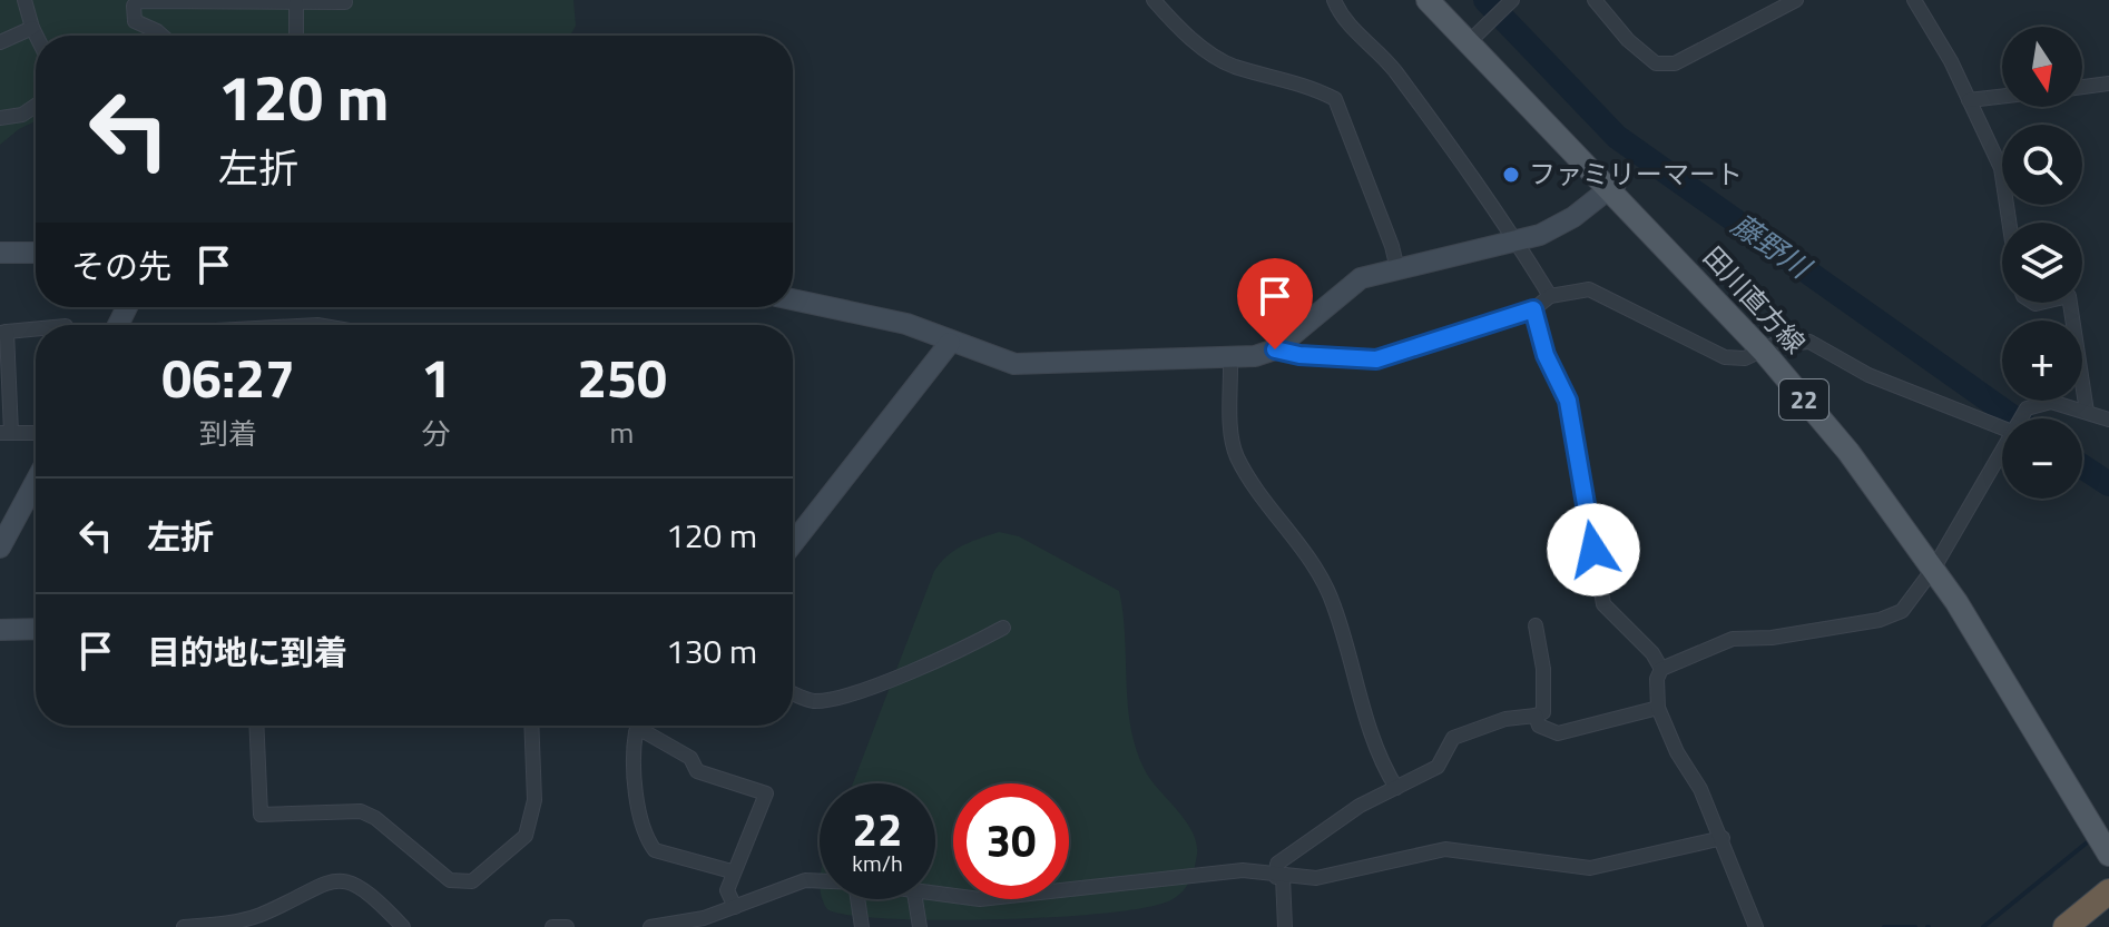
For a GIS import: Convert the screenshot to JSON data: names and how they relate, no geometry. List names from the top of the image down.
{
  "streets": {
    "main road": ["田川直方線", "22"]
  },
  "water": ["藤野川"],
  "places": ["ファミリーマート"],
  "north": "bottom",
  "page": {
    "map_buttons": ["+", "−"],
    "turn": ["120 m", "左折"],
    "then": "その先",
    "eta": [
      "06:27",
      "到着",
      "1",
      "分",
      "250",
      "m"
    ],
    "list": [
      {
        "name": "左折",
        "value": "120 m"
      },
      {
        "name": "目的地に到着",
        "value": "130 m"
      }
    ],
    "speed": "22 km/h",
    "limit": "30"
  }
}
